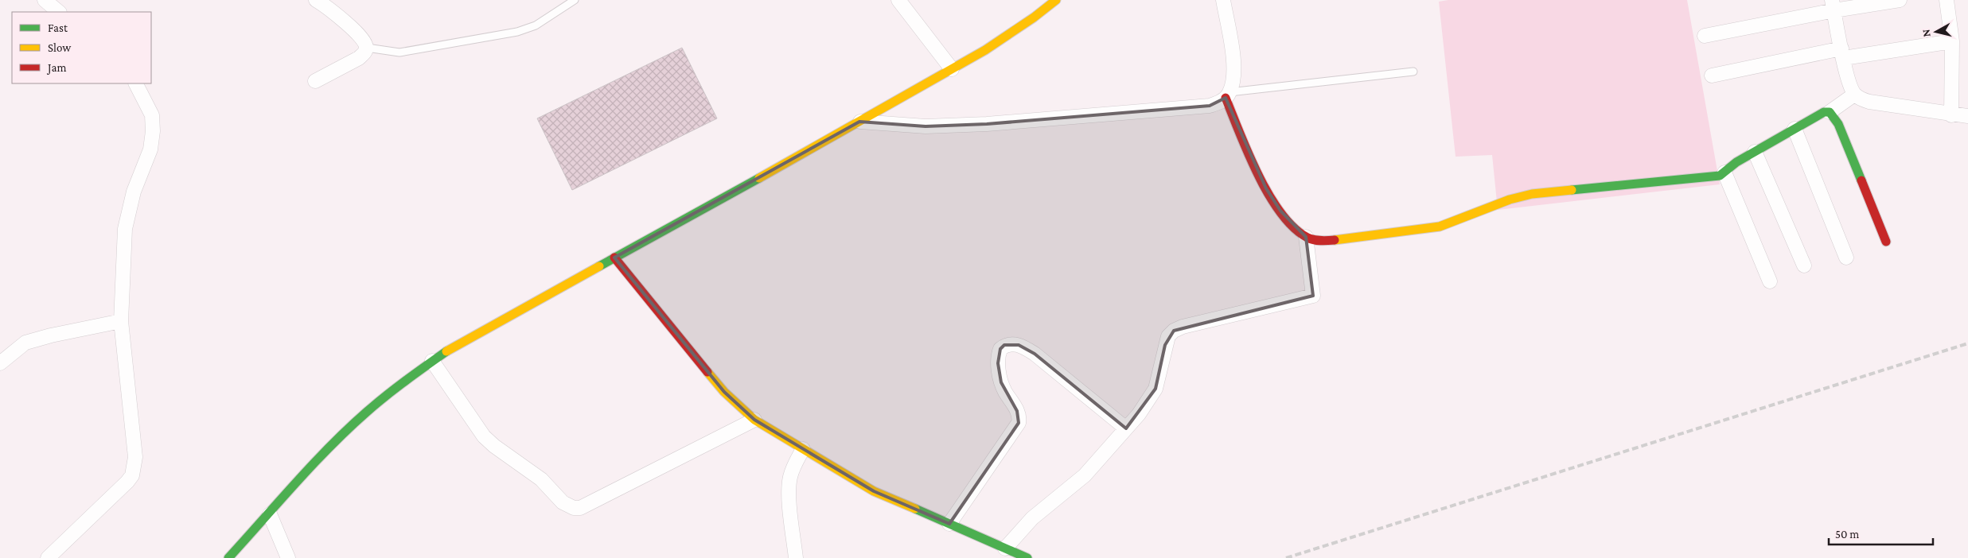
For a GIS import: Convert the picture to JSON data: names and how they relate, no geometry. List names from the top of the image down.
{
  "legend": ["Fast", "Slow", "Jam"],
  "scale_bar": "50 m",
  "north": "left"
}
